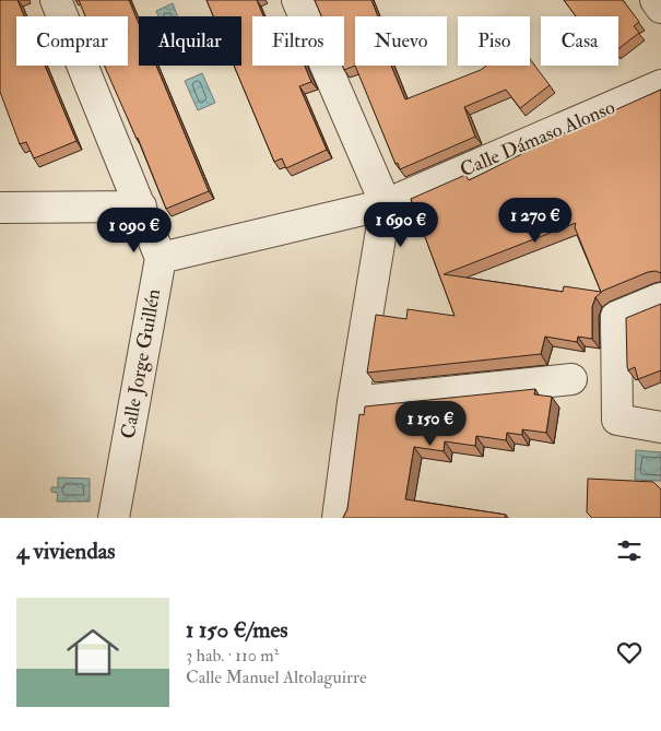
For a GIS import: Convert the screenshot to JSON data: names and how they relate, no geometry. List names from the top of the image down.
{
  "streets": {
    "street": ["Calle Dámaso Alonso", "Calle Jorge Guillén"]
  },
  "crossings": [
    ["Calle Dámaso Alonso", "Calle Jorge Guillén"]
  ],
  "page": {
    "chip": [
      "Comprar",
      "Alquilar",
      "Filtros",
      "Nuevo",
      "Piso",
      "Casa"
    ],
    "price": [
      "1 270 €",
      "1 690 €",
      "1 090 €",
      "1 150 €"
    ],
    "heading": "4 viviendas",
    "list": [
      {
        "name": "1 150 €/mes",
        "note": "3 hab. · 110 m² · Calle Manuel Altolaguirre"
      }
    ]
  }
}
